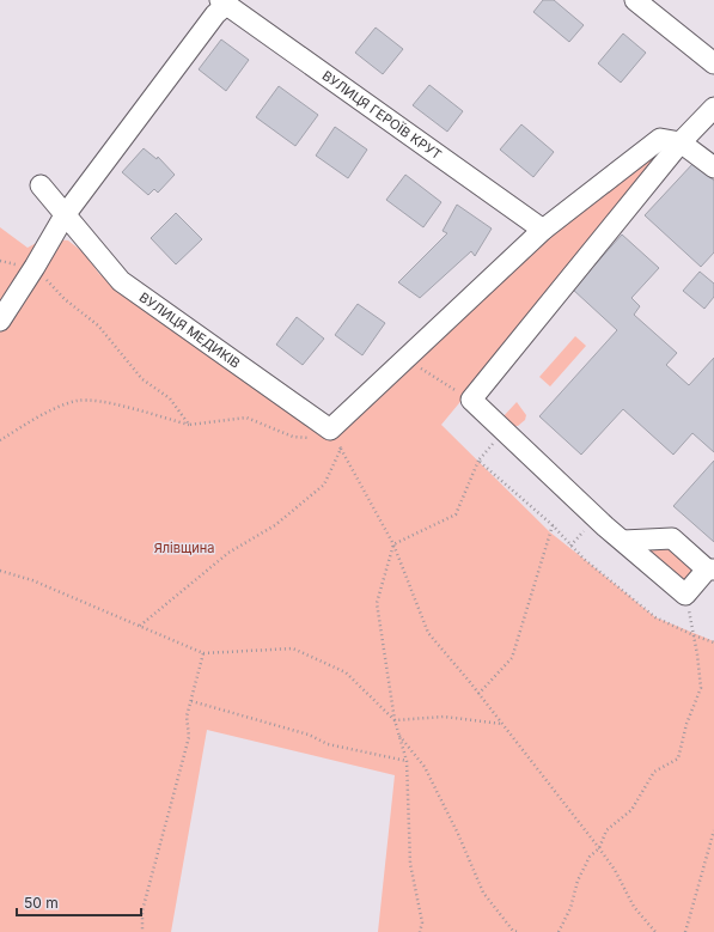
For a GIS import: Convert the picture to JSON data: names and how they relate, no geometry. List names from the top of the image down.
{
  "streets": {
    "street": ["ВУЛИЦЯ ГЕРОЇВ КРУТ", "ВУЛИЦЯ МЕДИКІВ"]
  },
  "parks": ["Ялівщина"],
  "scale_bar": "50 m"
}
